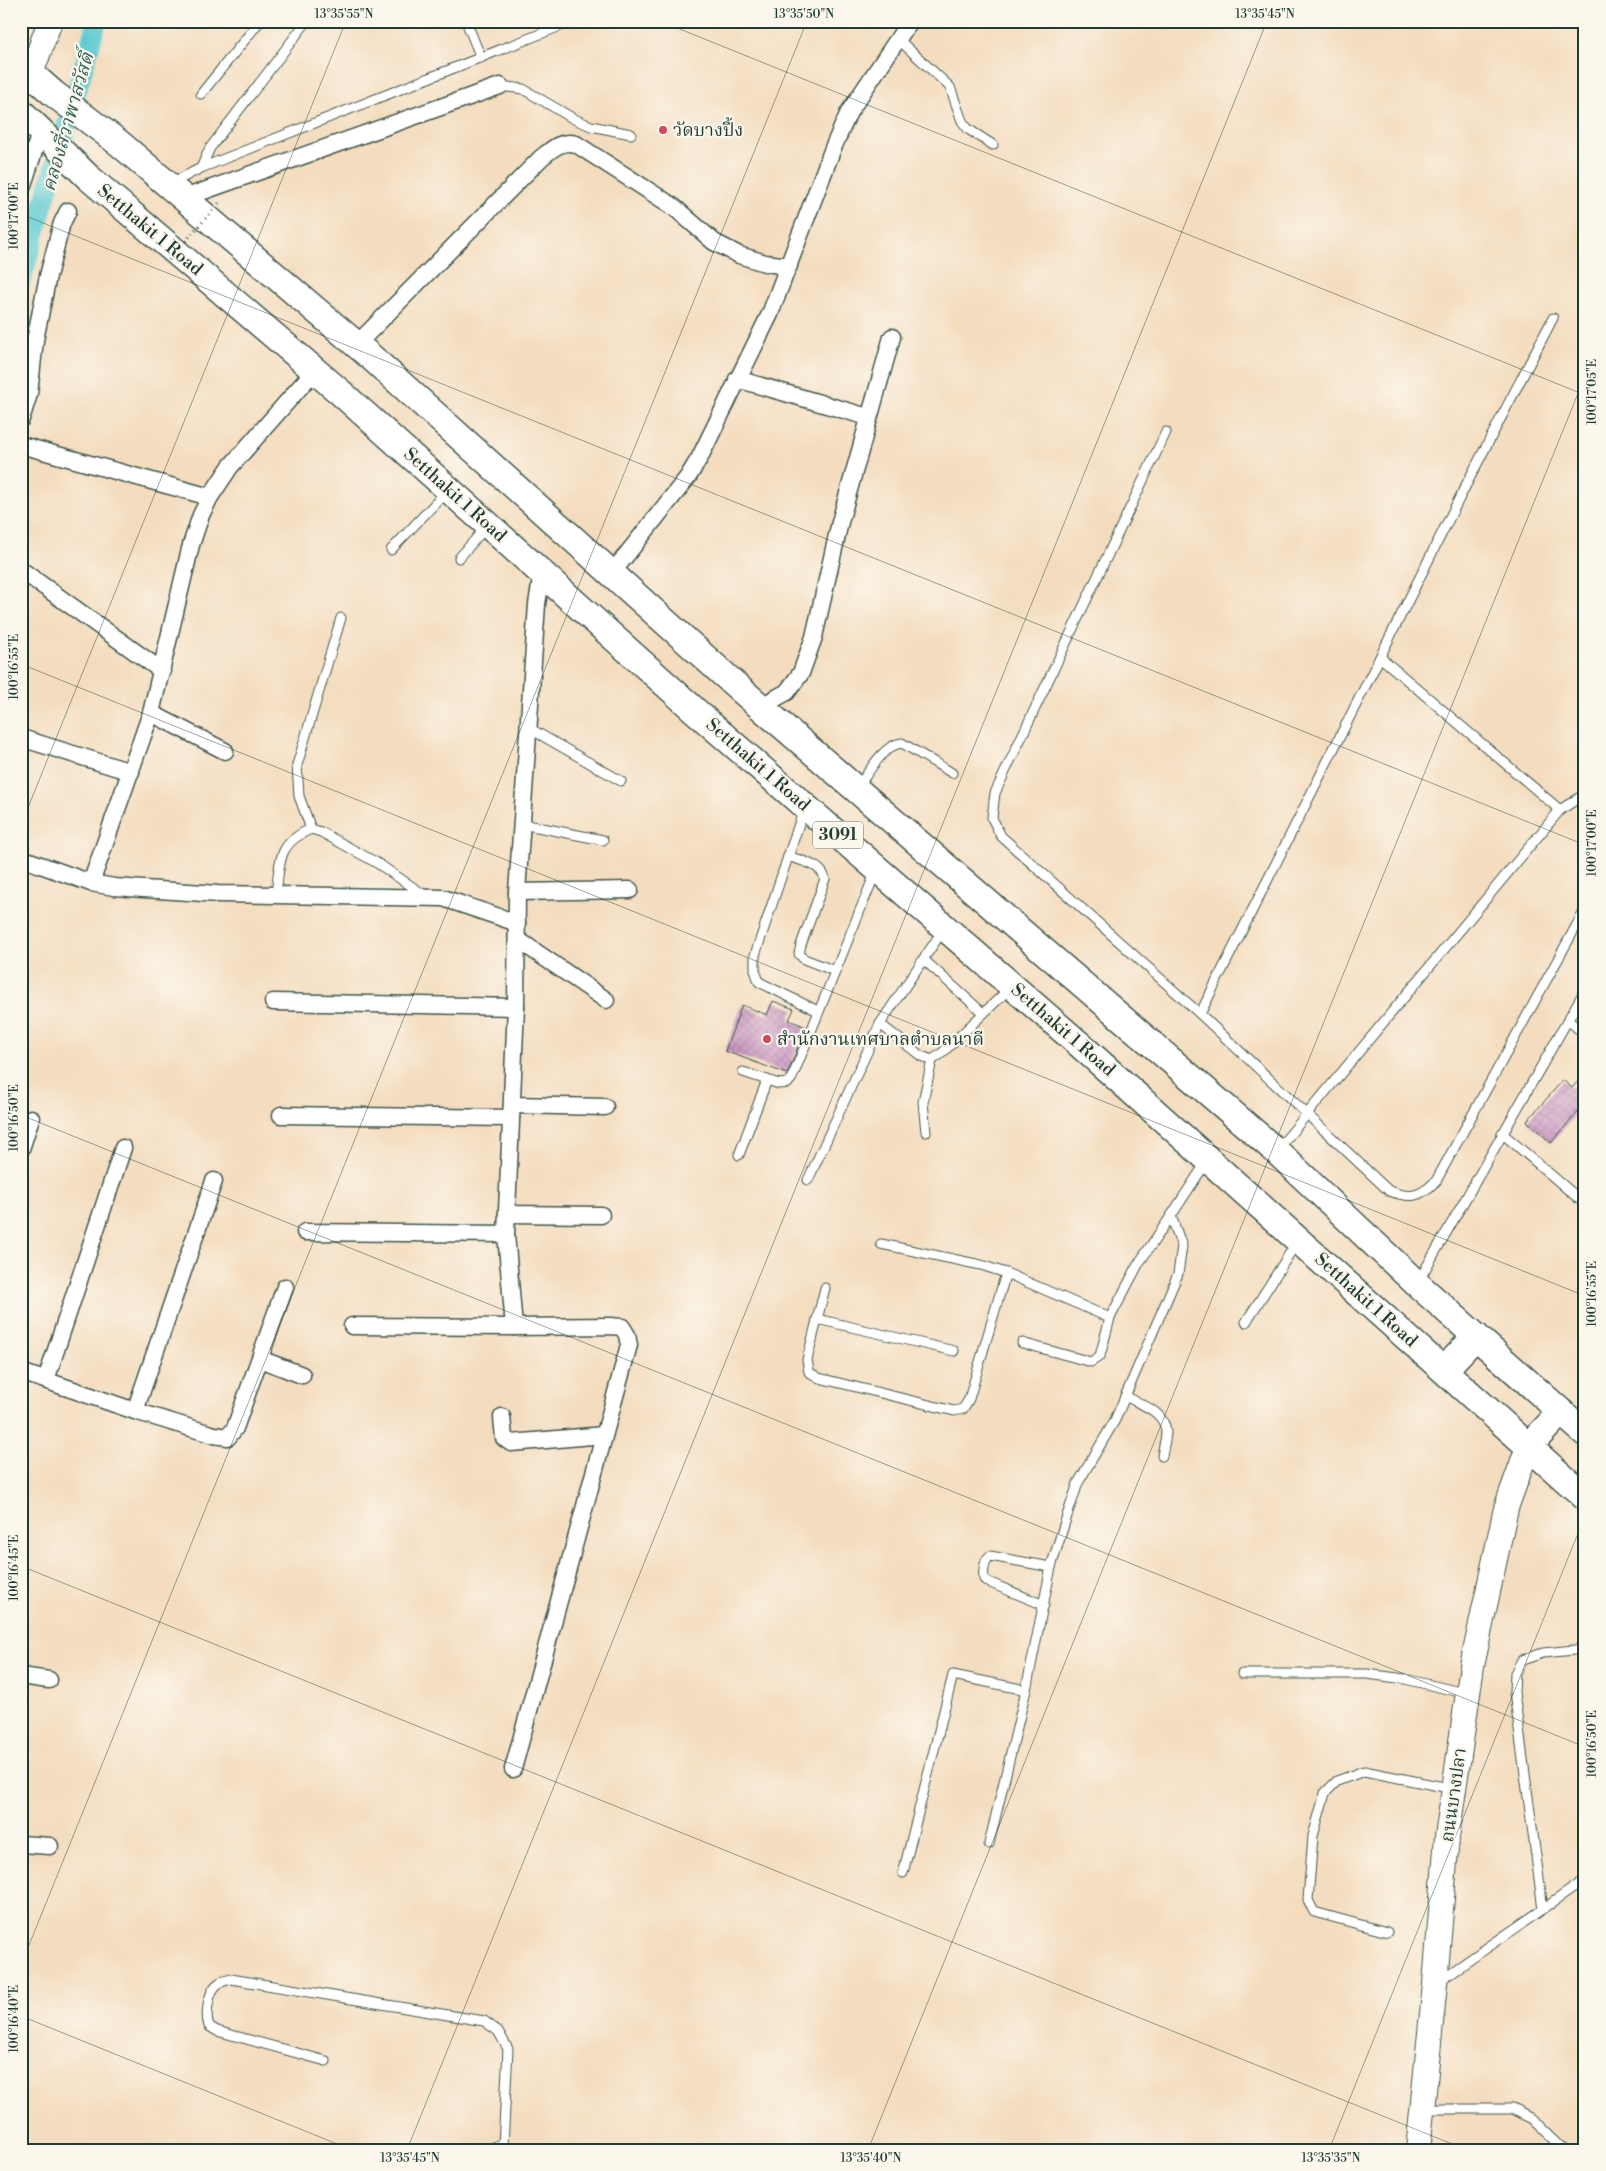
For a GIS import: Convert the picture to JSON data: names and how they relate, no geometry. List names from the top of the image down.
{
  "streets": {
    "main road": ["Setthakit 1 Road", "3091"],
    "street": ["ถนนบางปลา"]
  },
  "crossings": [
    ["Setthakit 1 Road", "ถนนบางปลา"]
  ],
  "water": ["คลองสี่วาพาสวัสดิ์"],
  "places": ["วัดบางปิ้ง", "สำนักงานเทศบาลตำบลนาดี"],
  "coordinates": [
    "13°35'55\"N",
    "13°35'50\"N",
    "13°35'45\"N",
    "100°17'00\"E",
    "100°17'05\"E",
    "100°16'55\"E",
    "100°16'50\"E",
    "100°16'45\"E",
    "100°16'40\"E",
    "13°35'40\"N",
    "13°35'35\"N"
  ]
}
